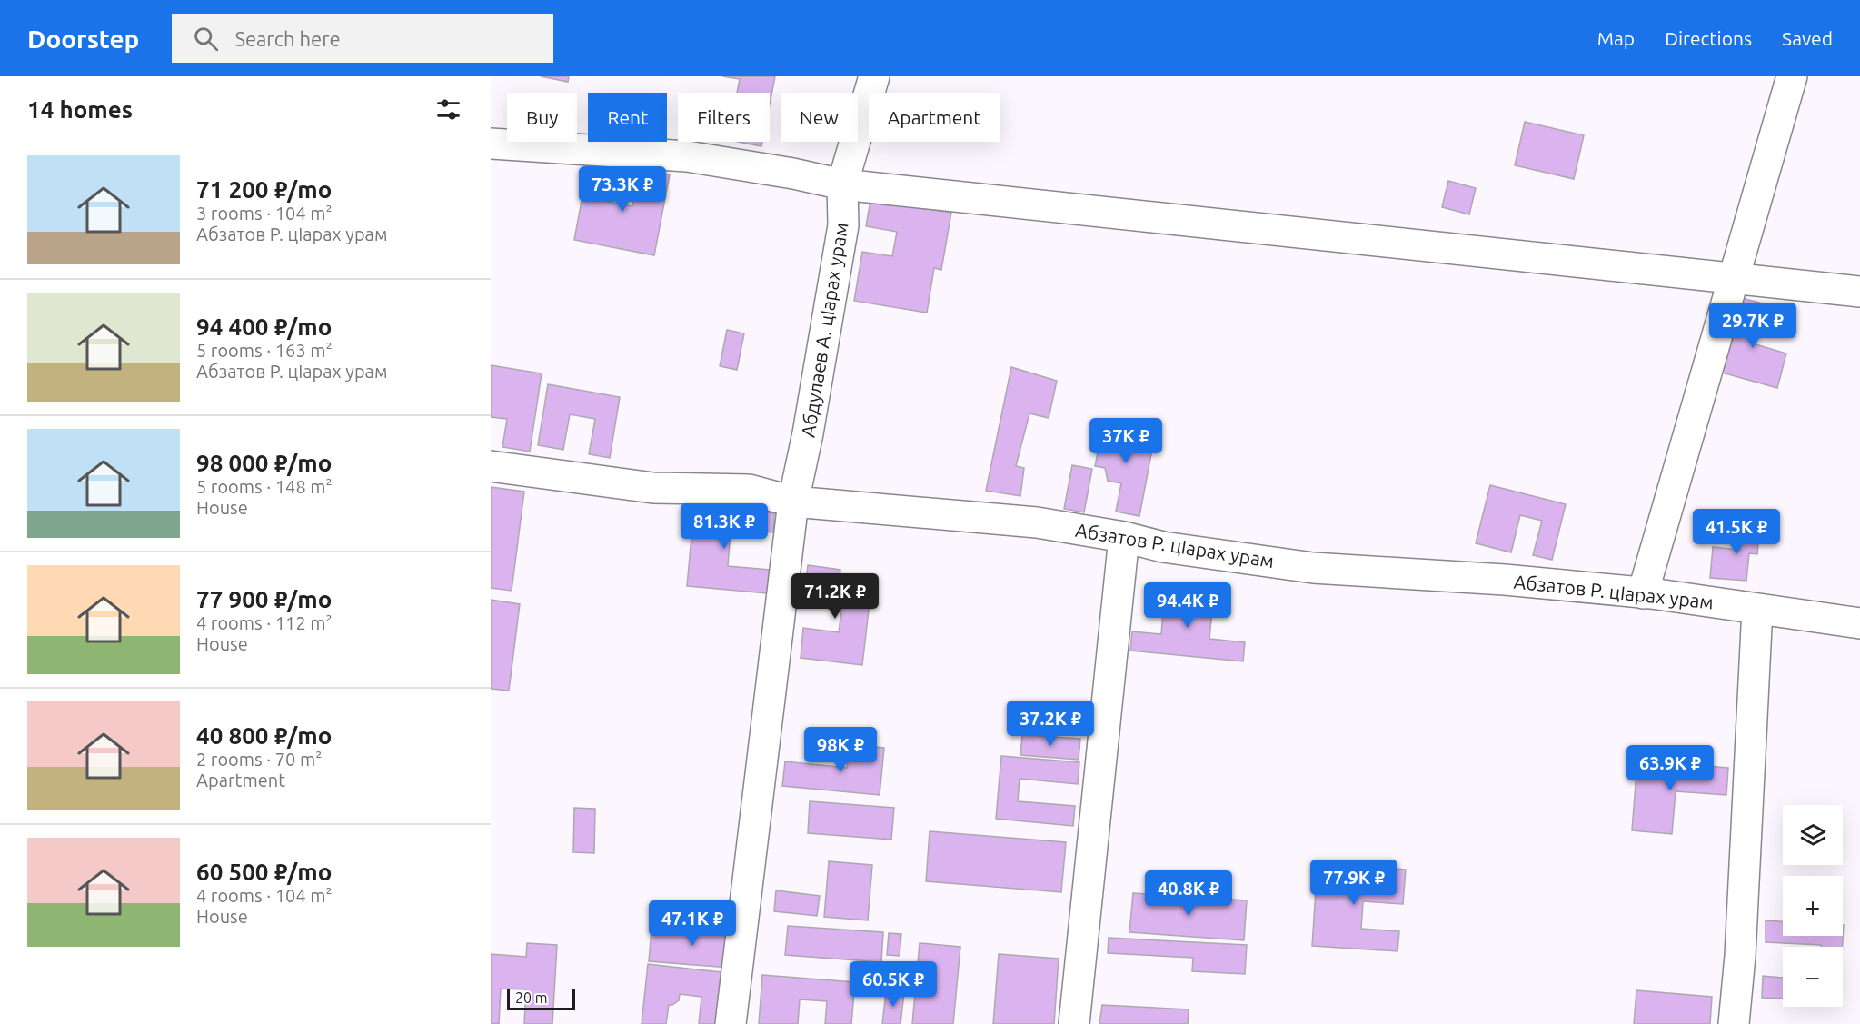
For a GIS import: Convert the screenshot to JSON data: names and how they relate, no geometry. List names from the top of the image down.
{
  "streets": {
    "street": ["Абдулаев А. цIарах урам", "Абзатов Р. цIарах урам"]
  },
  "crossings": [
    ["Абдулаев А. цIарах урам", "Абзатов Р. цIарах урам"]
  ],
  "scale_bar": "20 m",
  "page": {
    "header": "Doorstep",
    "search": "Search here",
    "nav": ["Map", "Directions", "Saved"],
    "heading": "14 homes",
    "chip": [
      "Buy",
      "Rent",
      "Filters",
      "New",
      "Apartment"
    ],
    "list": [
      {
        "name": "71 200 ₽/mo",
        "note": "3 rooms · 104 m² · Абзатов Р. цIарах урам"
      },
      {
        "name": "94 400 ₽/mo",
        "note": "5 rooms · 163 m² · Абзатов Р. цIарах урам"
      },
      {
        "name": "98 000 ₽/mo",
        "note": "5 rooms · 148 m² · House"
      },
      {
        "name": "77 900 ₽/mo",
        "note": "4 rooms · 112 m² · House"
      },
      {
        "name": "40 800 ₽/mo",
        "note": "2 rooms · 70 m² · Apartment"
      },
      {
        "name": "60 500 ₽/mo",
        "note": "4 rooms · 104 m² · House"
      }
    ],
    "price": [
      "73.3K ₽",
      "29.7K ₽",
      "37K ₽",
      "81.3K ₽",
      "41.5K ₽",
      "71.2K ₽",
      "94.4K ₽",
      "37.2K ₽",
      "98K ₽",
      "63.9K ₽",
      "77.9K ₽",
      "40.8K ₽",
      "47.1K ₽",
      "60.5K ₽"
    ],
    "map_buttons": ["+", "−"],
    "scale": "20 m"
  }
}
